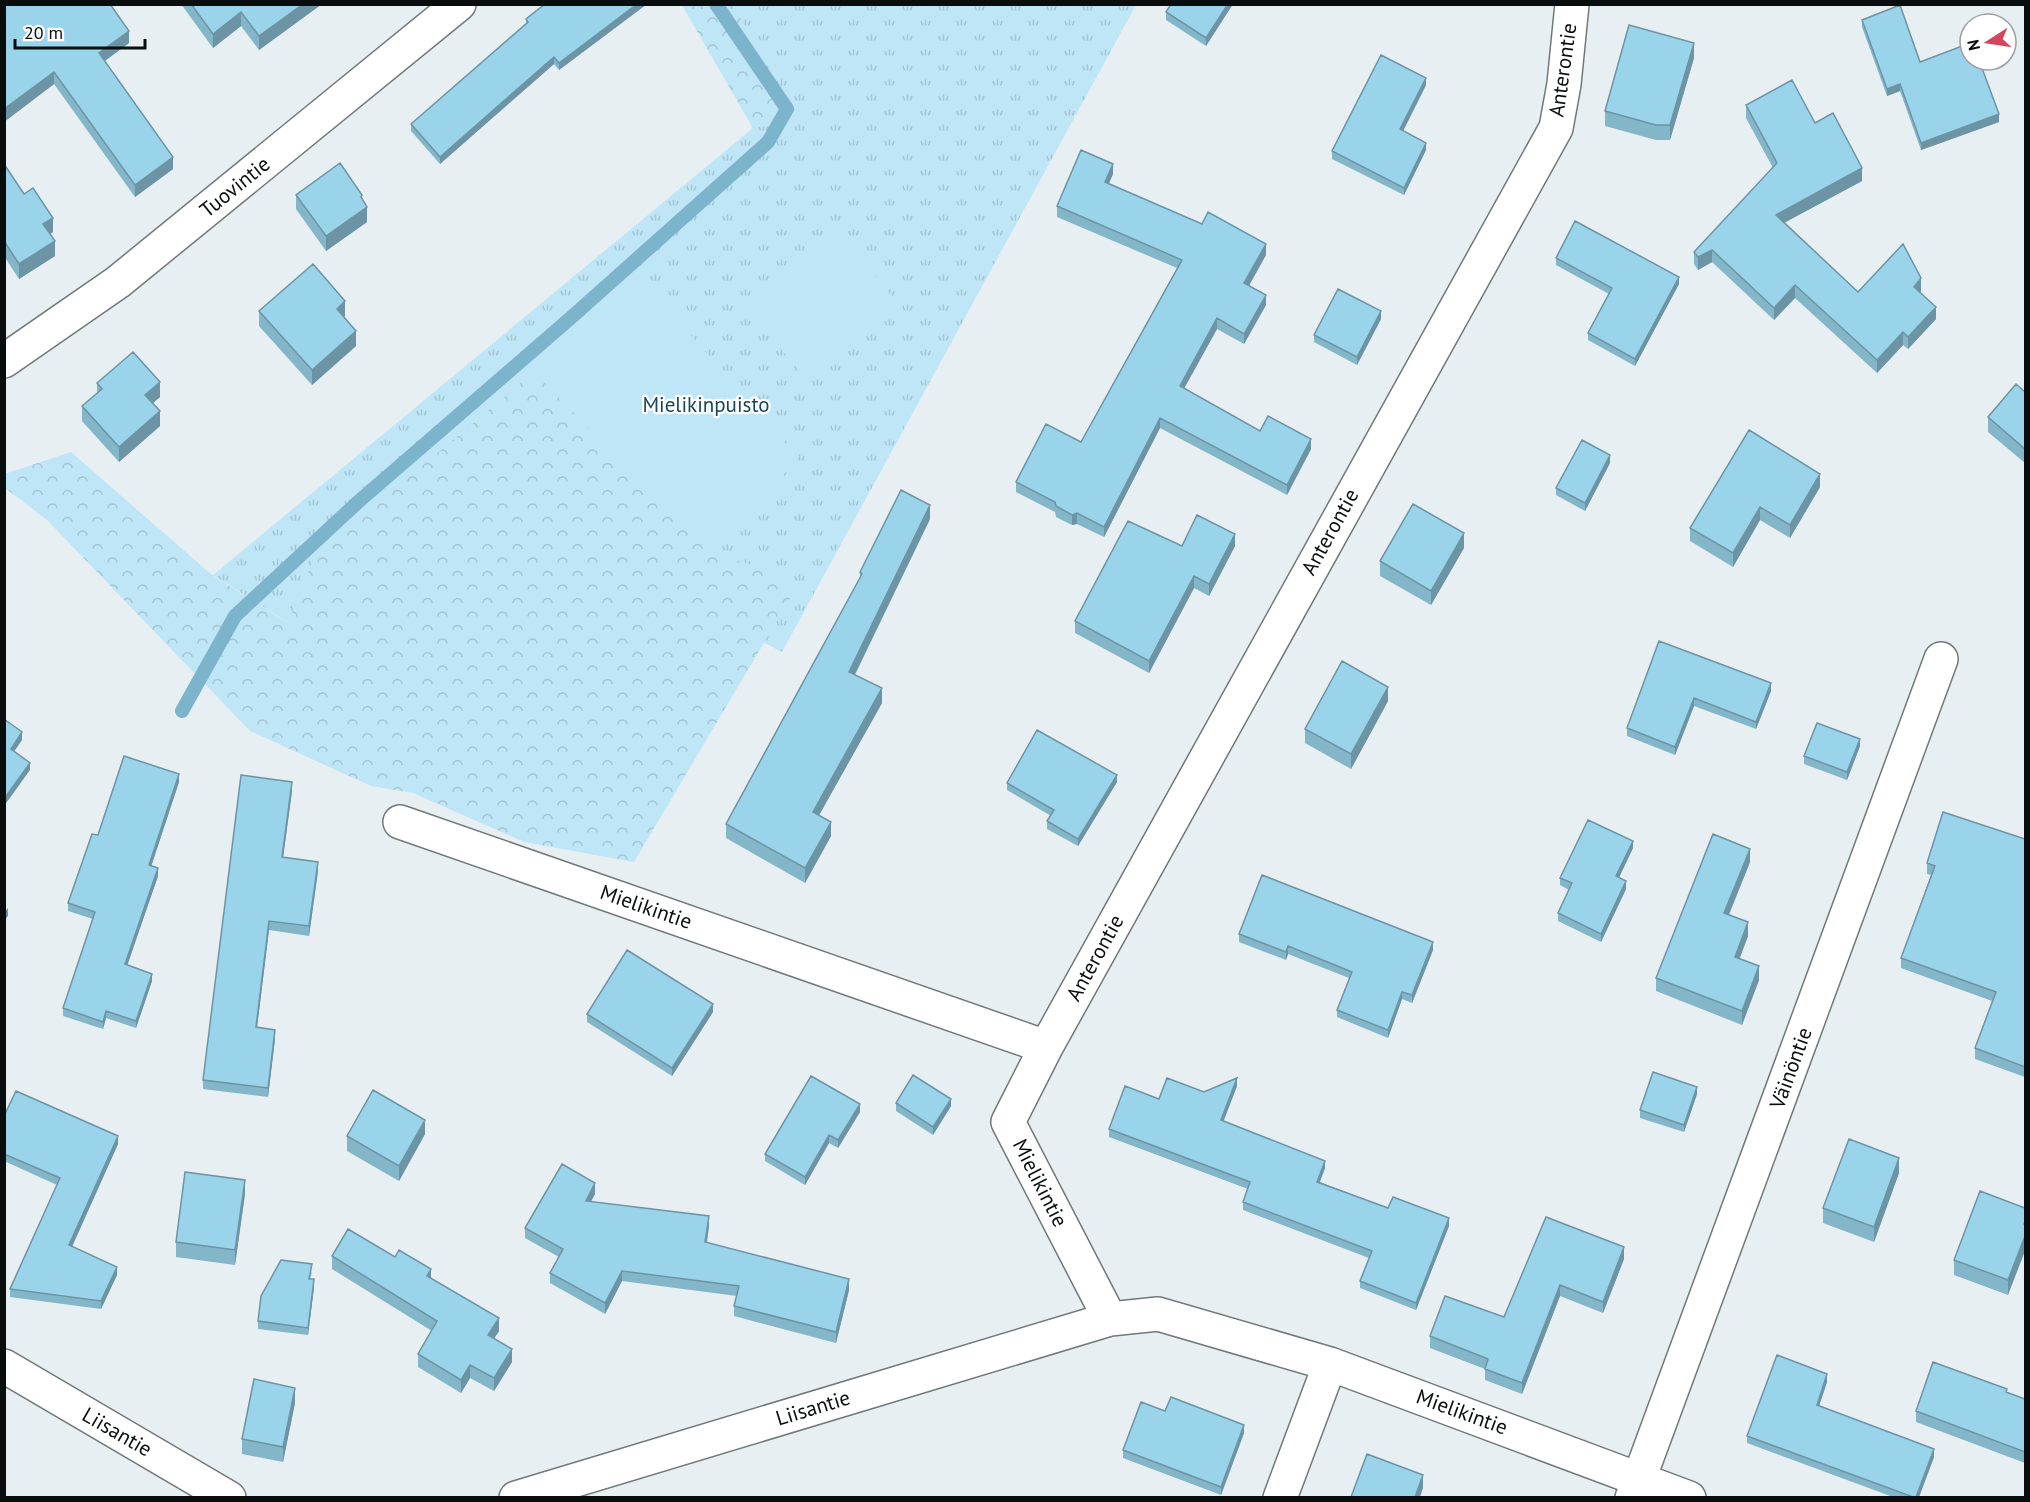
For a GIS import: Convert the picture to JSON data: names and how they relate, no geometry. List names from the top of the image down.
{
  "streets": {
    "street": [
      "Anterontie",
      "Tuovintie",
      "Mielikintie",
      "Väinöntie",
      "Liisantie"
    ]
  },
  "crossings": [
    ["Anterontie", "Mielikintie"],
    ["Mielikintie", "Väinöntie"],
    ["Mielikintie", "Liisantie"]
  ],
  "parks": ["Mielikinpuisto"],
  "scale_bar": "20 m",
  "north": "left"
}
